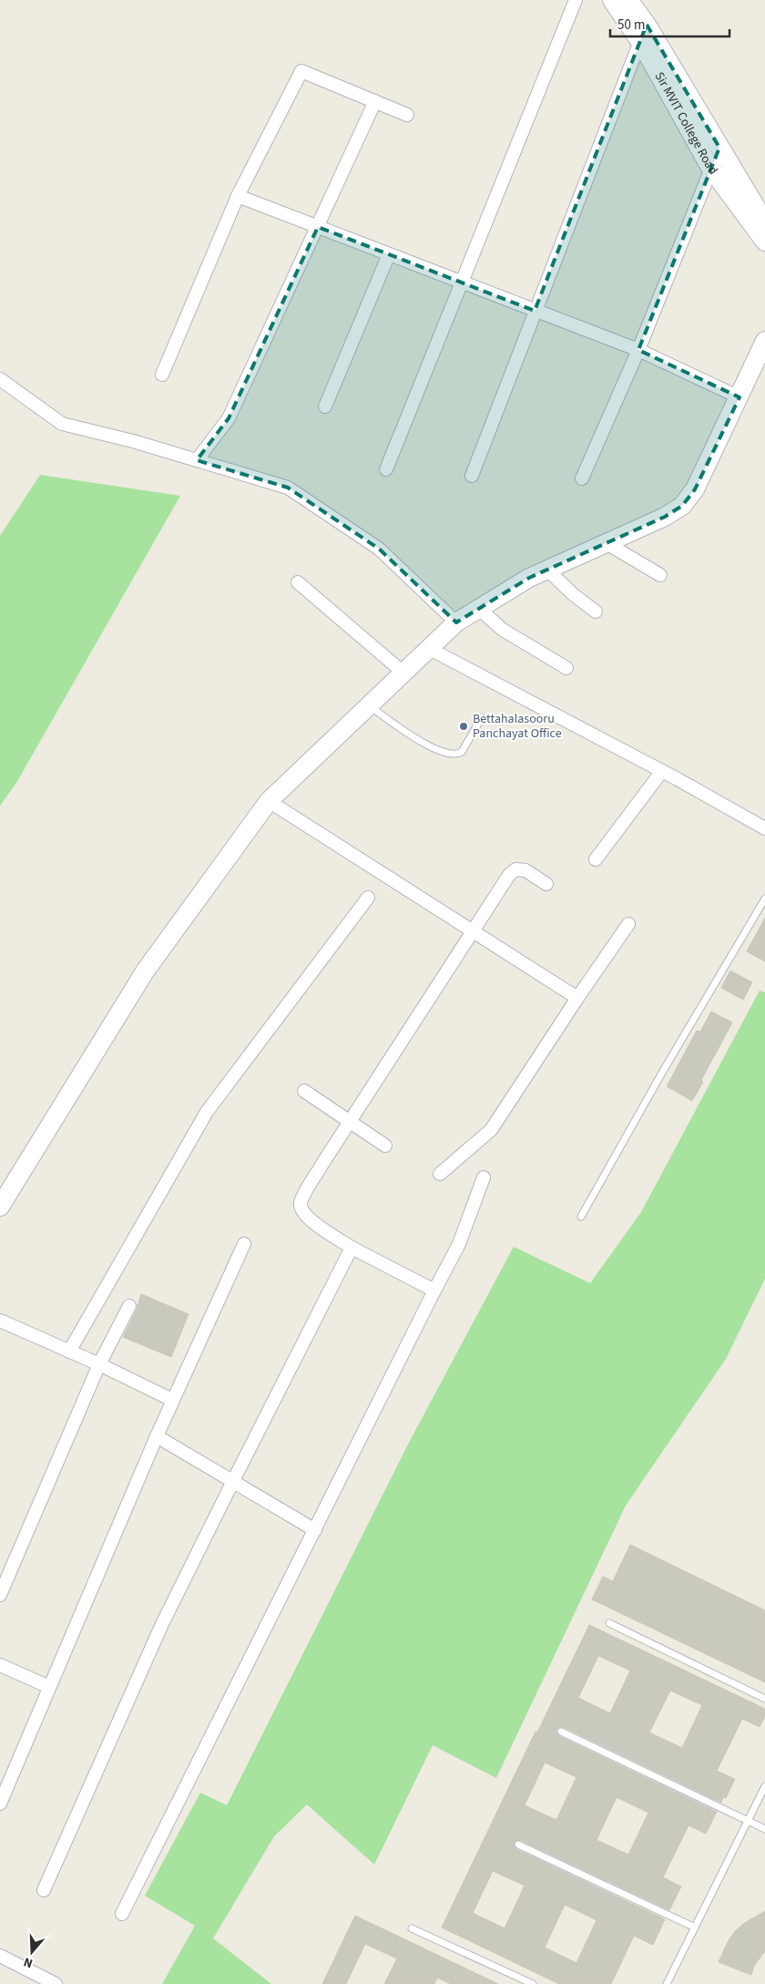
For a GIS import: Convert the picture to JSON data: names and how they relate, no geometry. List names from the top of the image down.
{
  "streets": {
    "street": ["Sir MVIT College Road"]
  },
  "places": ["Bettahalasooru Panchayat Office"],
  "scale_bar": "50 m",
  "north": "bottom"
}
